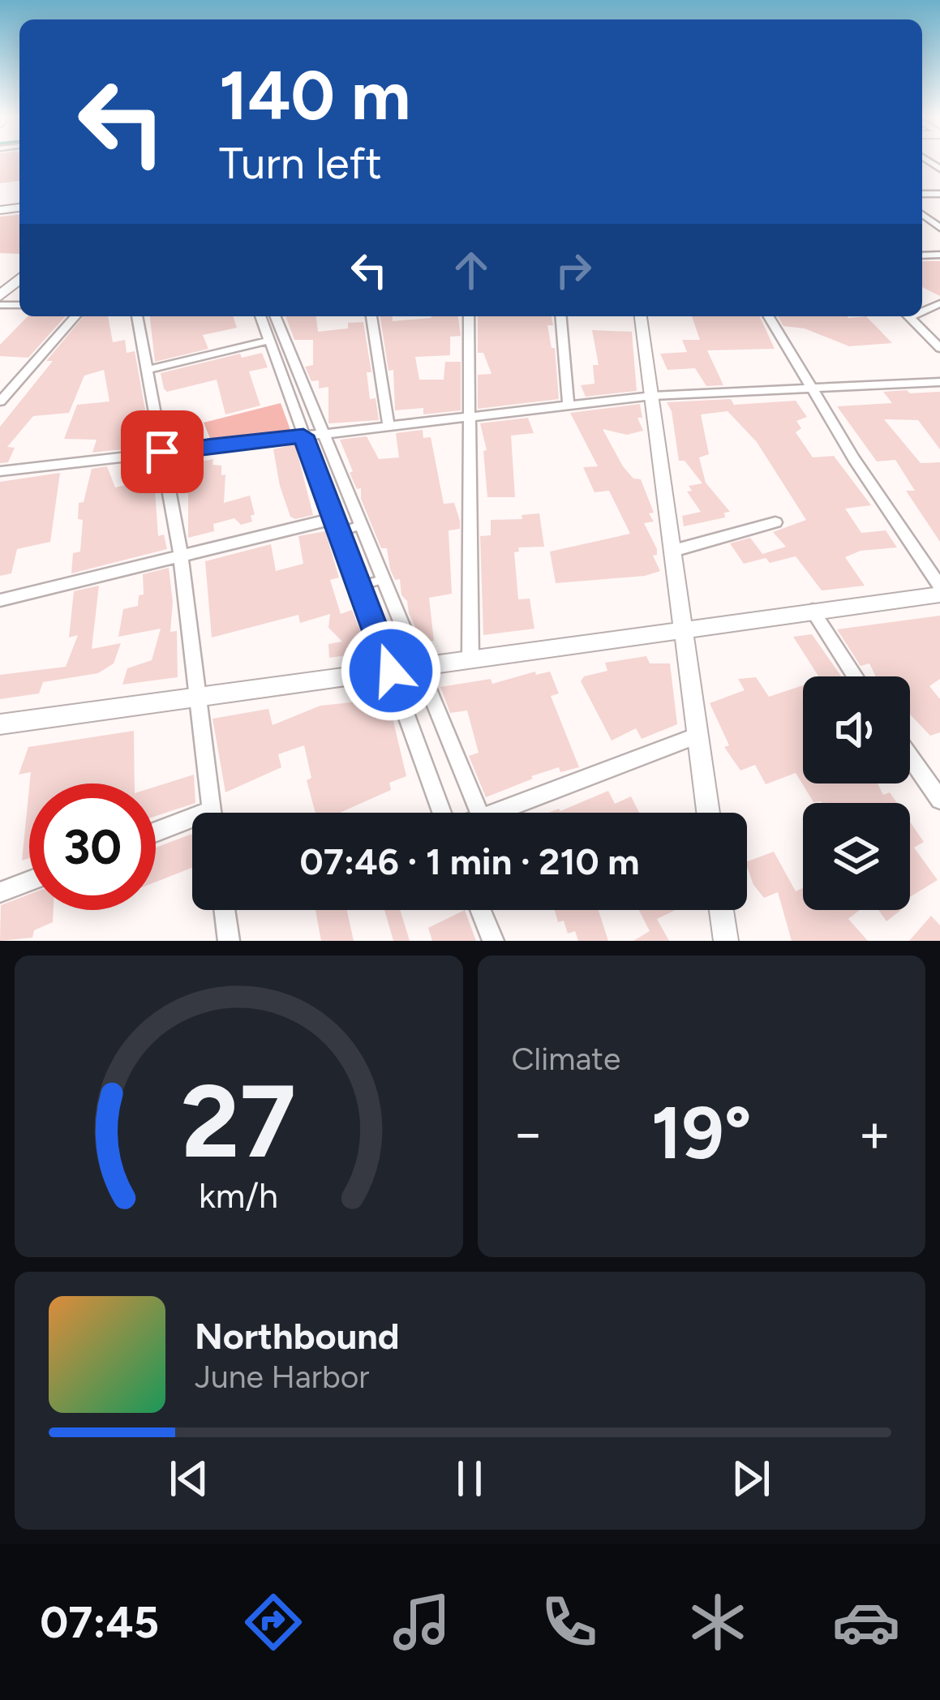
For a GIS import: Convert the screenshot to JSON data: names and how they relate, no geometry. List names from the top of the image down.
{
  "page": {
    "turn": ["140 m", "Turn left"],
    "limit": "30",
    "trip": "07:46 · 1 min · 210 m",
    "tile": "Climate",
    "heat": ["−", "19°", "+"],
    "song": ["Northbound", "June Harbor"],
    "tabs": "07:45",
    "gauge": ["27", "km/h"]
  }
}
